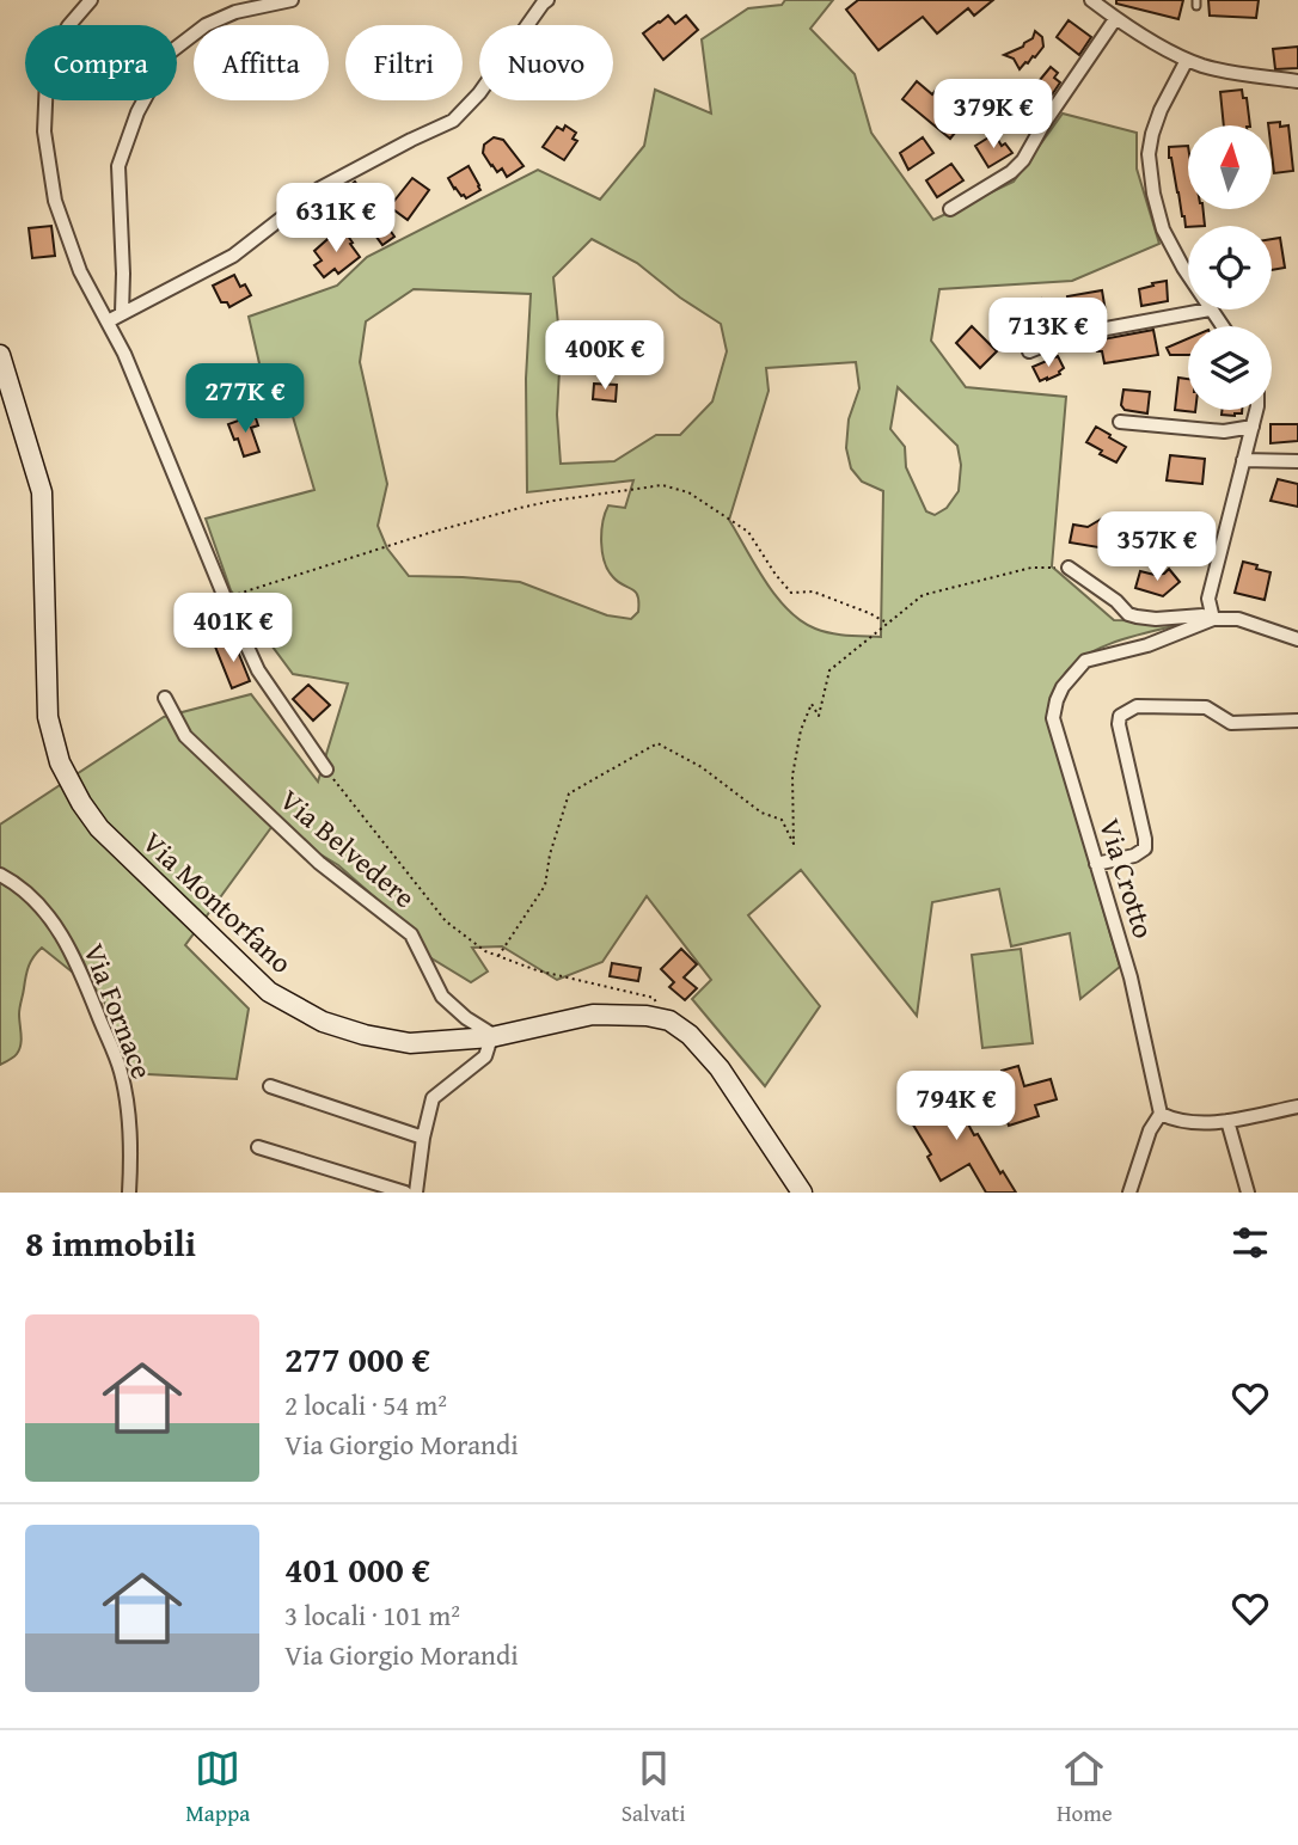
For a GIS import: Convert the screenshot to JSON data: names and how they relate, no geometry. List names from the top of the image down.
{
  "streets": {
    "street": [
      "Via Belvedere",
      "Via Crotto",
      "Via Montorfano",
      "Via Fornace"
    ]
  },
  "crossings": [
    ["Via Belvedere", "Via Montorfano"]
  ],
  "north": "top",
  "page": {
    "chip": [
      "Compra",
      "Affitta",
      "Filtri",
      "Nuovo"
    ],
    "price": [
      "379K €",
      "631K €",
      "713K €",
      "400K €",
      "277K €",
      "357K €",
      "401K €",
      "794K €"
    ],
    "heading": "8 immobili",
    "list": [
      {
        "name": "277 000 €",
        "note": "2 locali · 54 m² · Via Giorgio Morandi"
      },
      {
        "name": "401 000 €",
        "note": "3 locali · 101 m² · Via Giorgio Morandi"
      }
    ],
    "tabs": ["Mappa", "Salvati", "Home"]
  }
}
